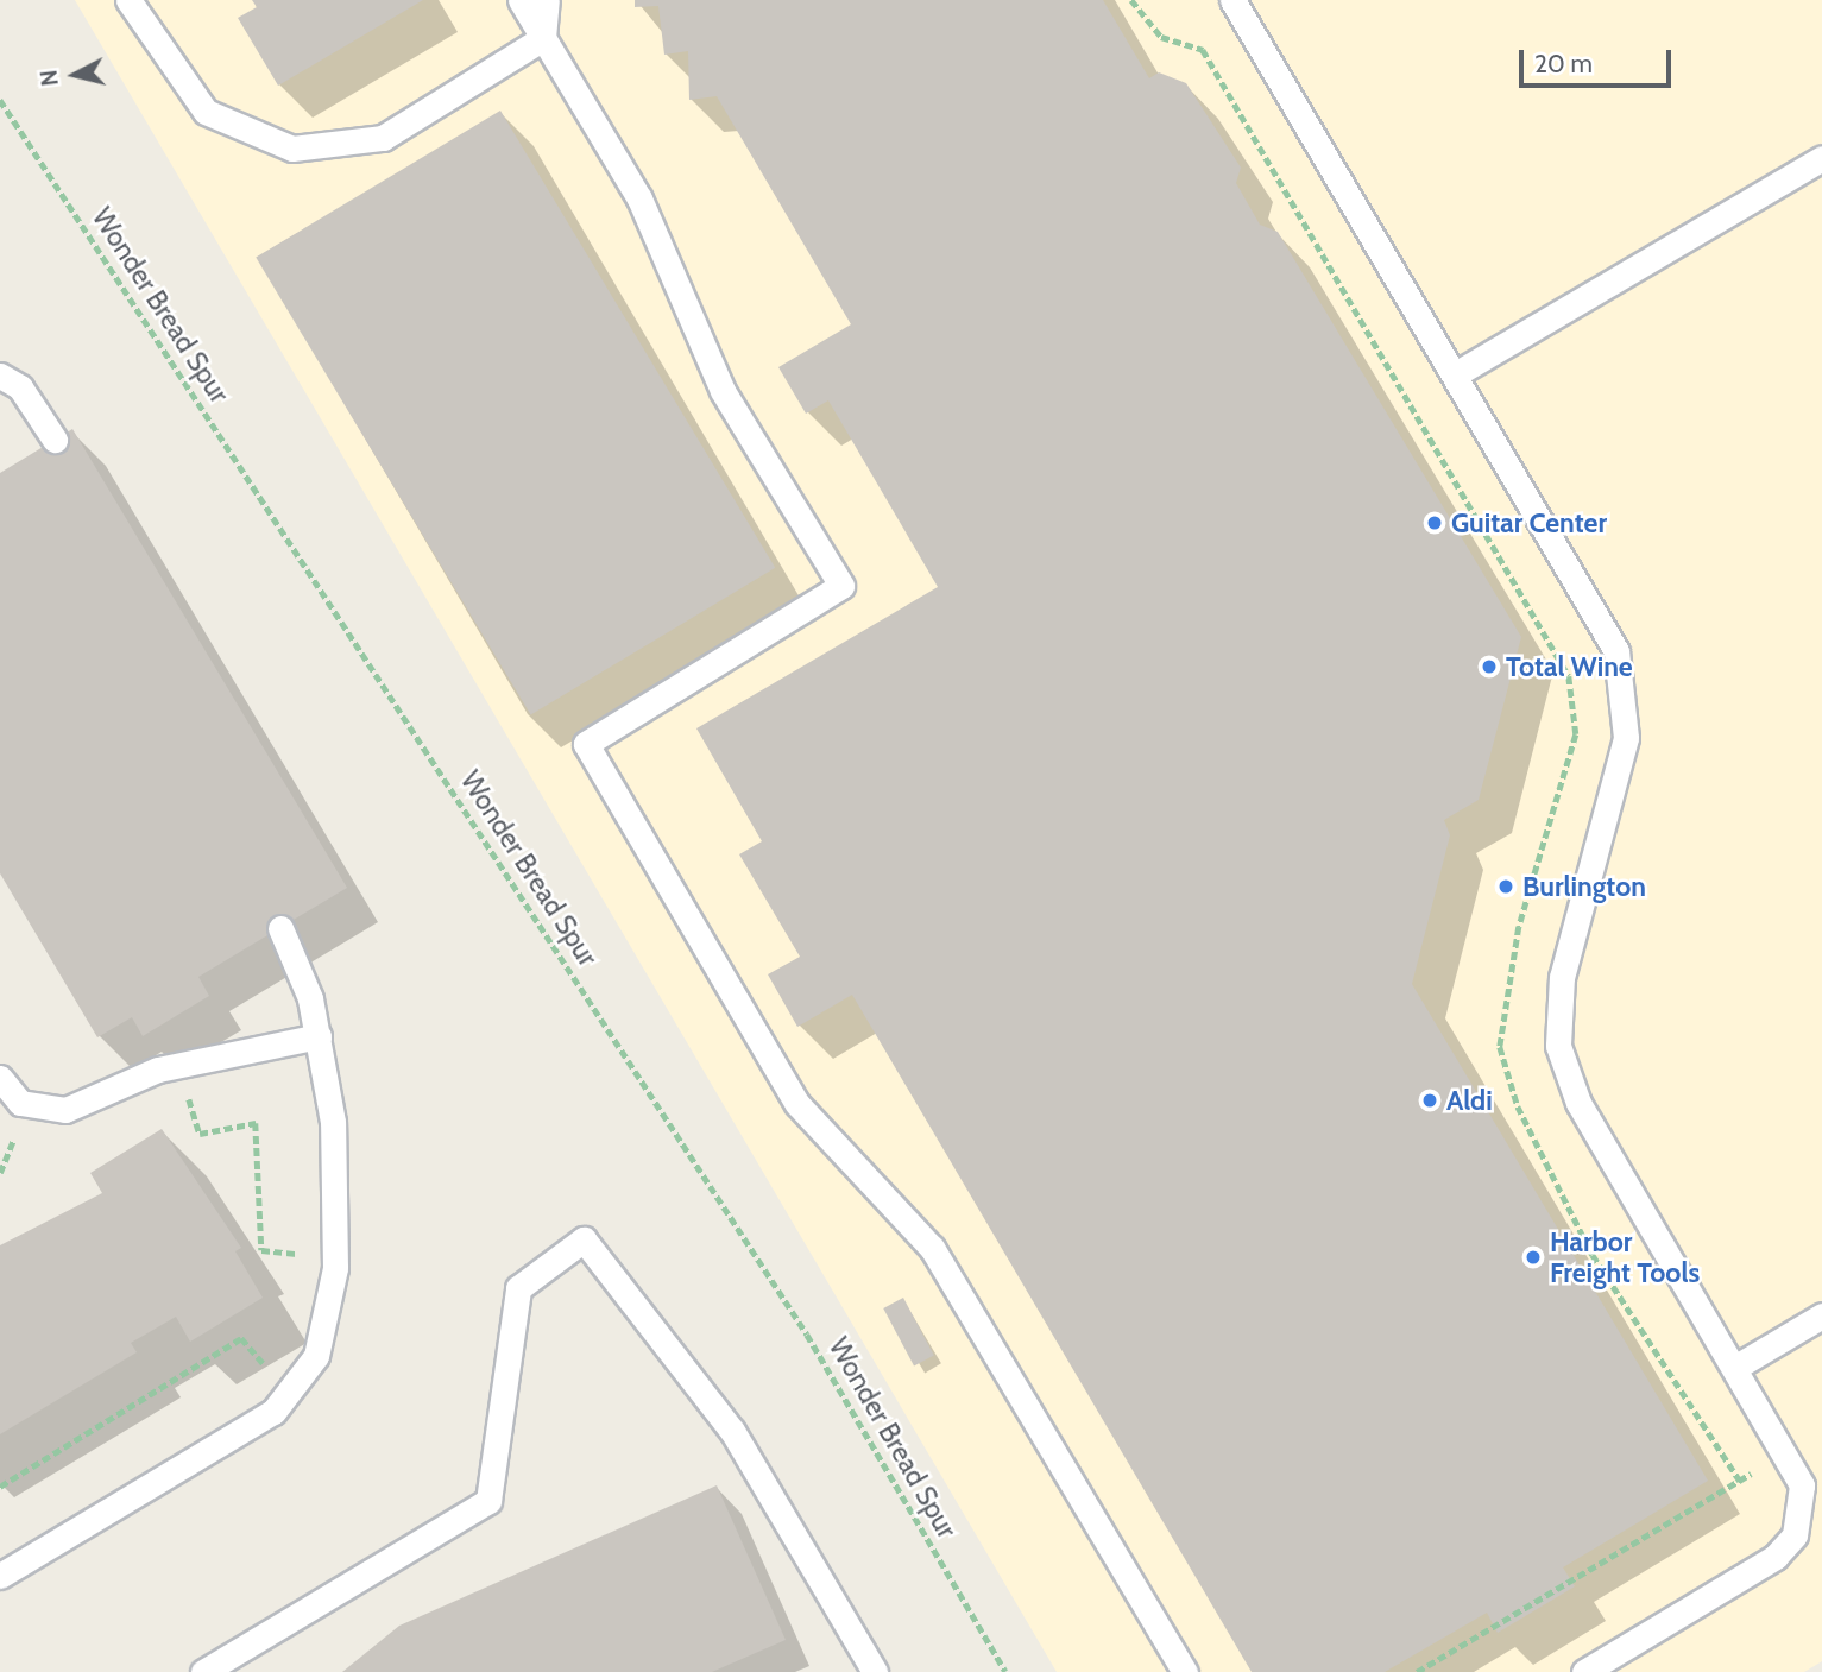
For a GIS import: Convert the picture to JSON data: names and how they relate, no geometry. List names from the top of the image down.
{
  "streets": {
    "path": ["Wonder Bread Spur"]
  },
  "places": [
    "Guitar Center",
    "Total Wine",
    "Burlington",
    "Aldi",
    "Harbor Freight Tools"
  ],
  "scale_bar": "20 m",
  "north": "left"
}
